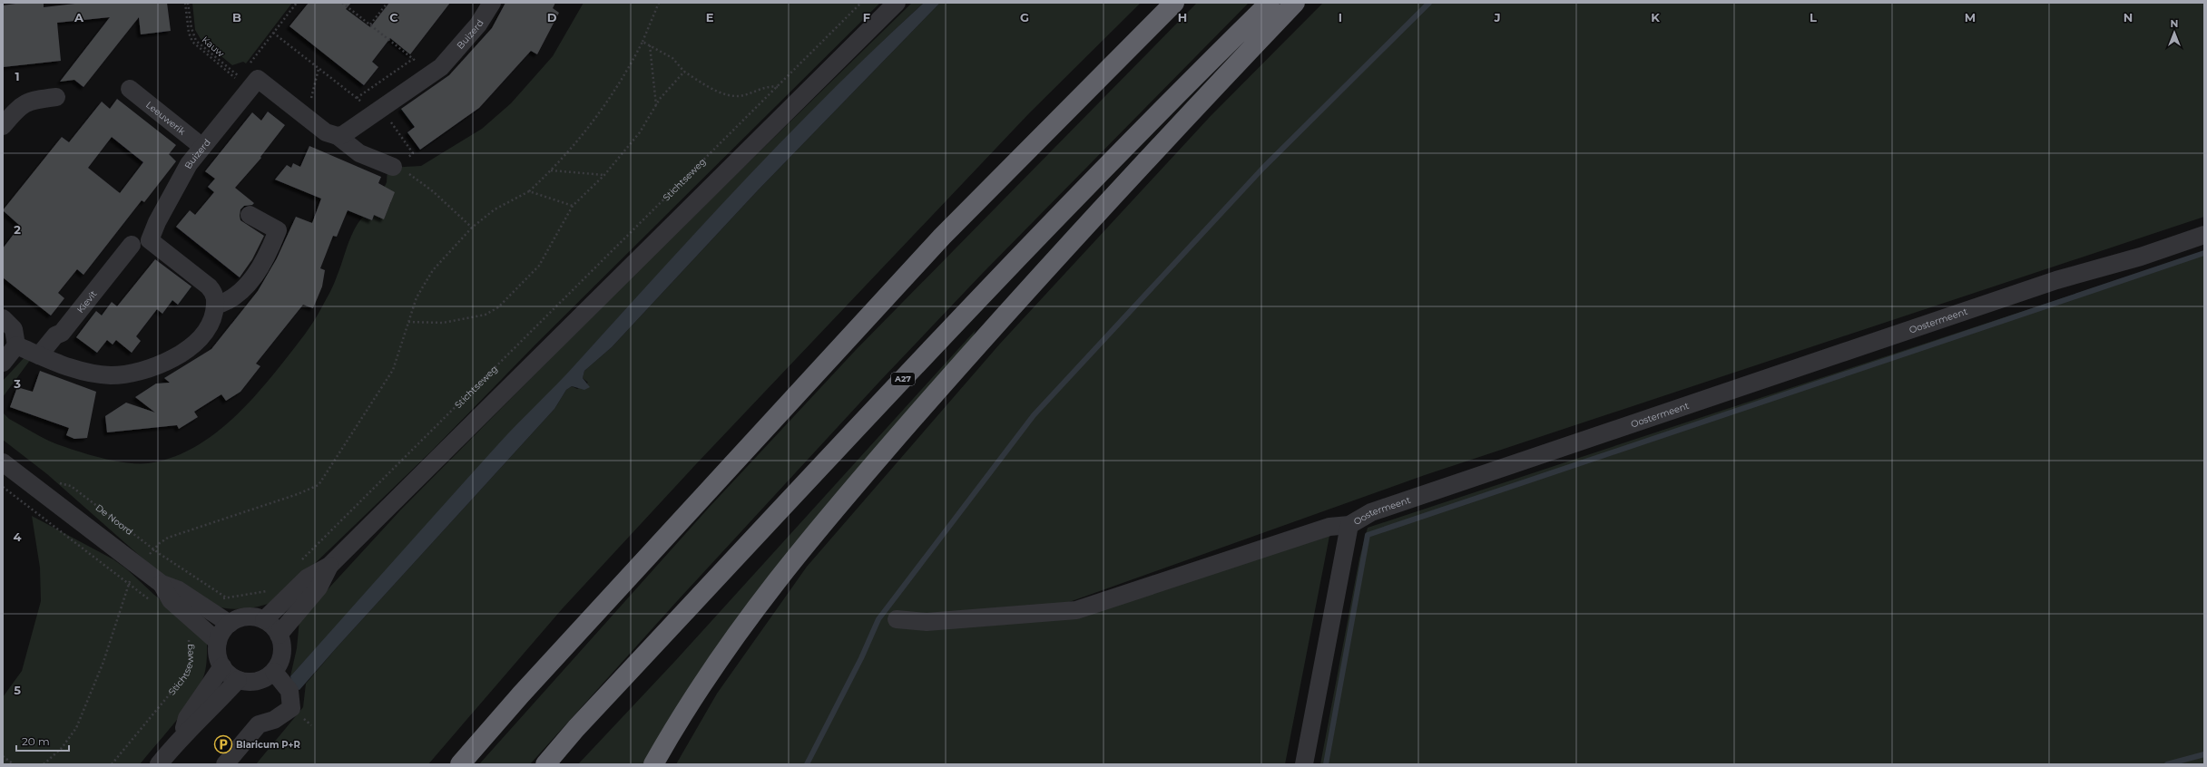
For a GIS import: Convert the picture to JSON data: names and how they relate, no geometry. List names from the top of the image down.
{
  "streets": {
    "highway": ["A27"],
    "street": [
      "Buizerd",
      "Leeuwerik",
      "Kievit",
      "Oostermeent"
    ],
    "path": ["Kauw", "Stichtseweg", "De Noord"]
  },
  "crossings": [
    ["Buizerd", "Kauw"],
    ["Buizerd", "Leeuwerik"]
  ],
  "places": {
    "parking": ["Blaricum P+R"]
  },
  "scale_bar": "20 m",
  "north": "top",
  "grid": {
    "columns": [
      "A",
      "B",
      "C",
      "D",
      "E",
      "F",
      "G",
      "H",
      "I",
      "J",
      "K",
      "L",
      "M",
      "N"
    ],
    "rows": [
      "1",
      "2",
      "3",
      "4",
      "5"
    ]
  }
}
